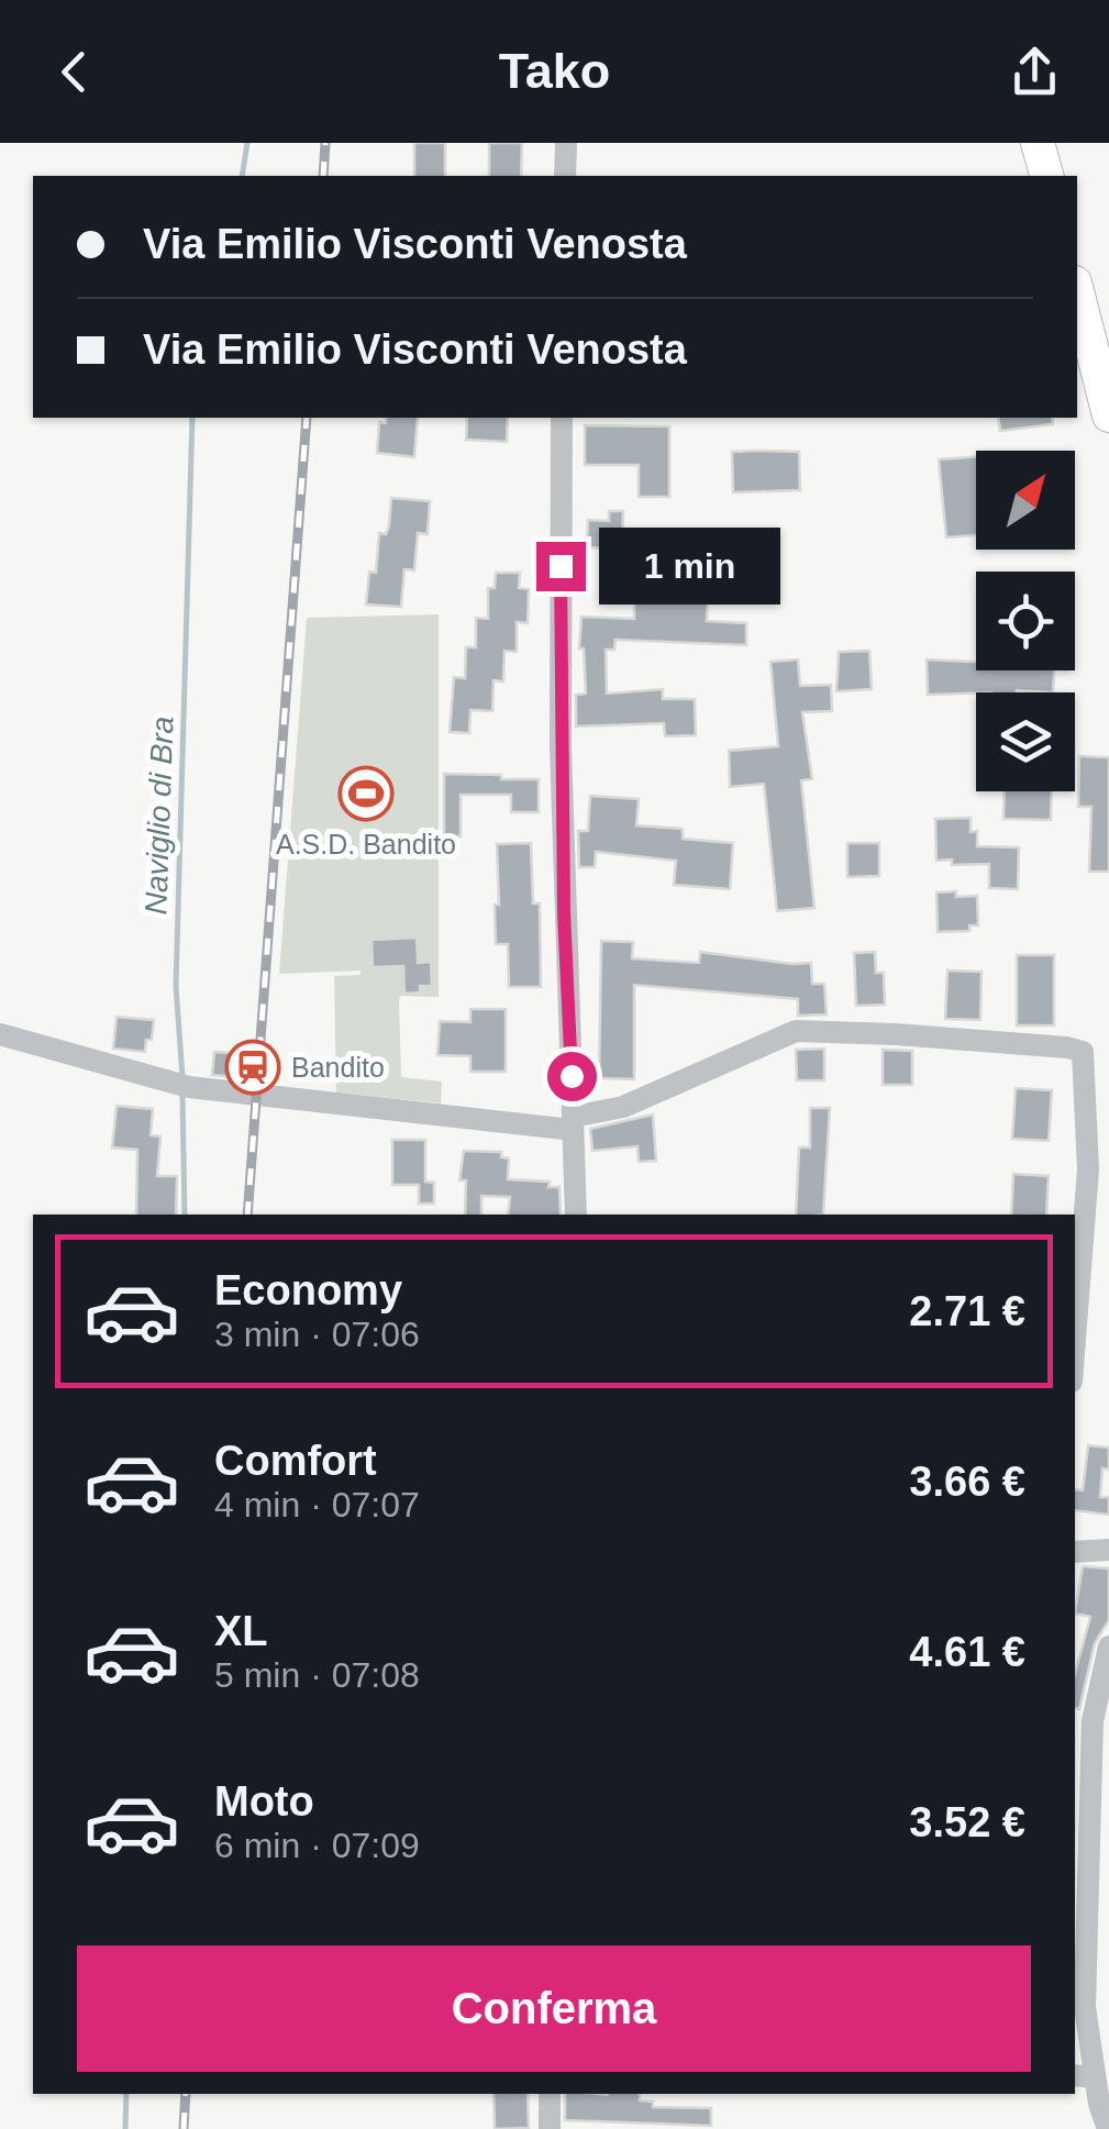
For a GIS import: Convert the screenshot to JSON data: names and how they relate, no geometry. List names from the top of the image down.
{
  "water": ["Naviglio di Bra"],
  "places": {
    "sports": ["A.S.D. Bandito"],
    "station": ["Bandito"]
  },
  "north": "top right",
  "page": {
    "header": "Tako",
    "banner": ["Via Emilio Visconti Venosta", "Via Emilio Visconti Venosta"],
    "bubble": "1 min",
    "list": [
      {
        "name": "Economy",
        "note": "3 min · 07:06",
        "value": "2.71 €"
      },
      {
        "name": "Comfort",
        "note": "4 min · 07:07",
        "value": "3.66 €"
      },
      {
        "name": "XL",
        "note": "5 min · 07:08",
        "value": "4.61 €"
      },
      {
        "name": "Moto",
        "note": "6 min · 07:09",
        "value": "3.52 €"
      }
    ],
    "buttons": "Conferma"
  }
}
